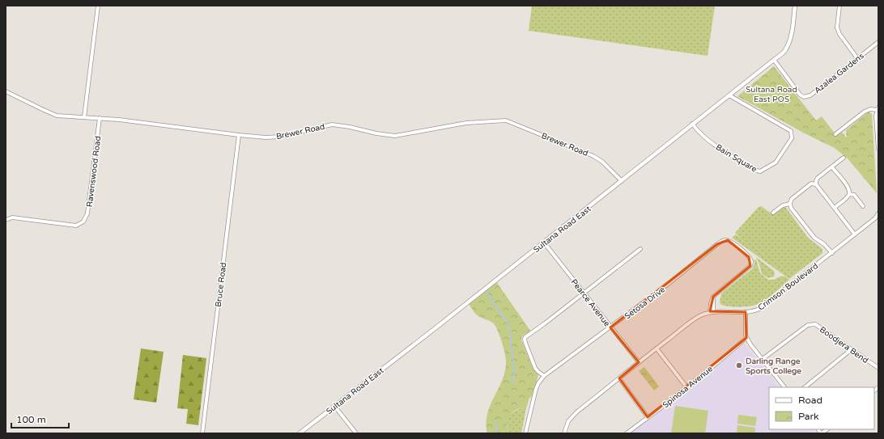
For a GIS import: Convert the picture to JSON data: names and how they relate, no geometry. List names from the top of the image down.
{
  "streets": {
    "street": [
      "Azalea Gardens",
      "Brewer Road",
      "Bain Square",
      "Ravenswood Road",
      "Sultana Road East",
      "Bruce Road",
      "Crimson Boulevard",
      "Pearce Avenue",
      "Setosa Drive",
      "Boodjera Bend",
      "Spinosa Avenue"
    ]
  },
  "crossings": [
    ["Azalea Gardens", "Sultana Road East"],
    ["Brewer Road", "Ravenswood Road"],
    ["Brewer Road", "Sultana Road East"],
    ["Brewer Road", "Bruce Road"],
    ["Bain Square", "Sultana Road East"],
    ["Sultana Road East", "Pearce Avenue"],
    ["Crimson Boulevard", "Pearce Avenue"],
    ["Crimson Boulevard", "Setosa Drive"],
    ["Pearce Avenue", "Setosa Drive"]
  ],
  "parks": ["Sultana Road East POS"],
  "places": ["Darling Range Sports College"],
  "legend": ["Road", "Park"],
  "scale_bar": "100 m"
}
